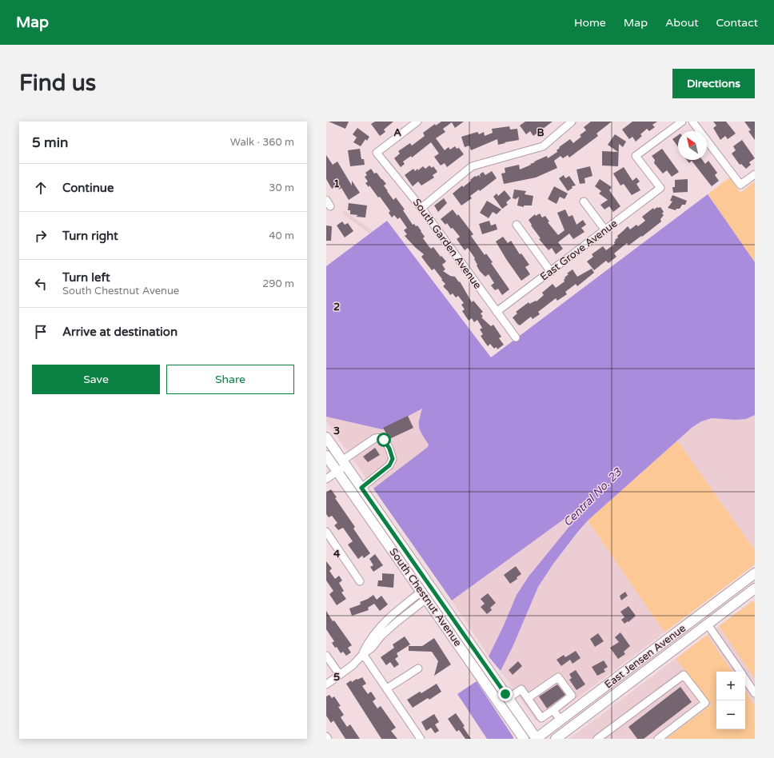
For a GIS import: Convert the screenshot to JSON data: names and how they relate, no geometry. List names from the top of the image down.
{
  "streets": {
    "main road": ["South Chestnut Avenue", "East Jensen Avenue"],
    "street": ["South Garden Avenue", "East Grove Avenue"]
  },
  "crossings": [
    ["South Garden Avenue", "East Grove Avenue"],
    ["South Chestnut Avenue", "East Jensen Avenue"]
  ],
  "water": ["Central No. 23"],
  "north": "top left",
  "page": {
    "header": "Map",
    "nav": [
      "Home",
      "Map",
      "About",
      "Contact"
    ],
    "buttons": [
      "Directions",
      ["Save", "Share"]
    ],
    "title": "Find us",
    "heading": ["5 min", "Walk · 360 m"],
    "list": [
      ["Continue", "30 m"],
      ["Turn right", "40 m"],
      ["Turn left", "South Chestnut Avenue", "290 m"],
      "Arrive at destination"
    ],
    "map_buttons": ["+", "−"]
  },
  "grid": {
    "columns": ["A", "B"],
    "rows": [
      "1",
      "2",
      "3",
      "4",
      "5"
    ]
  }
}
